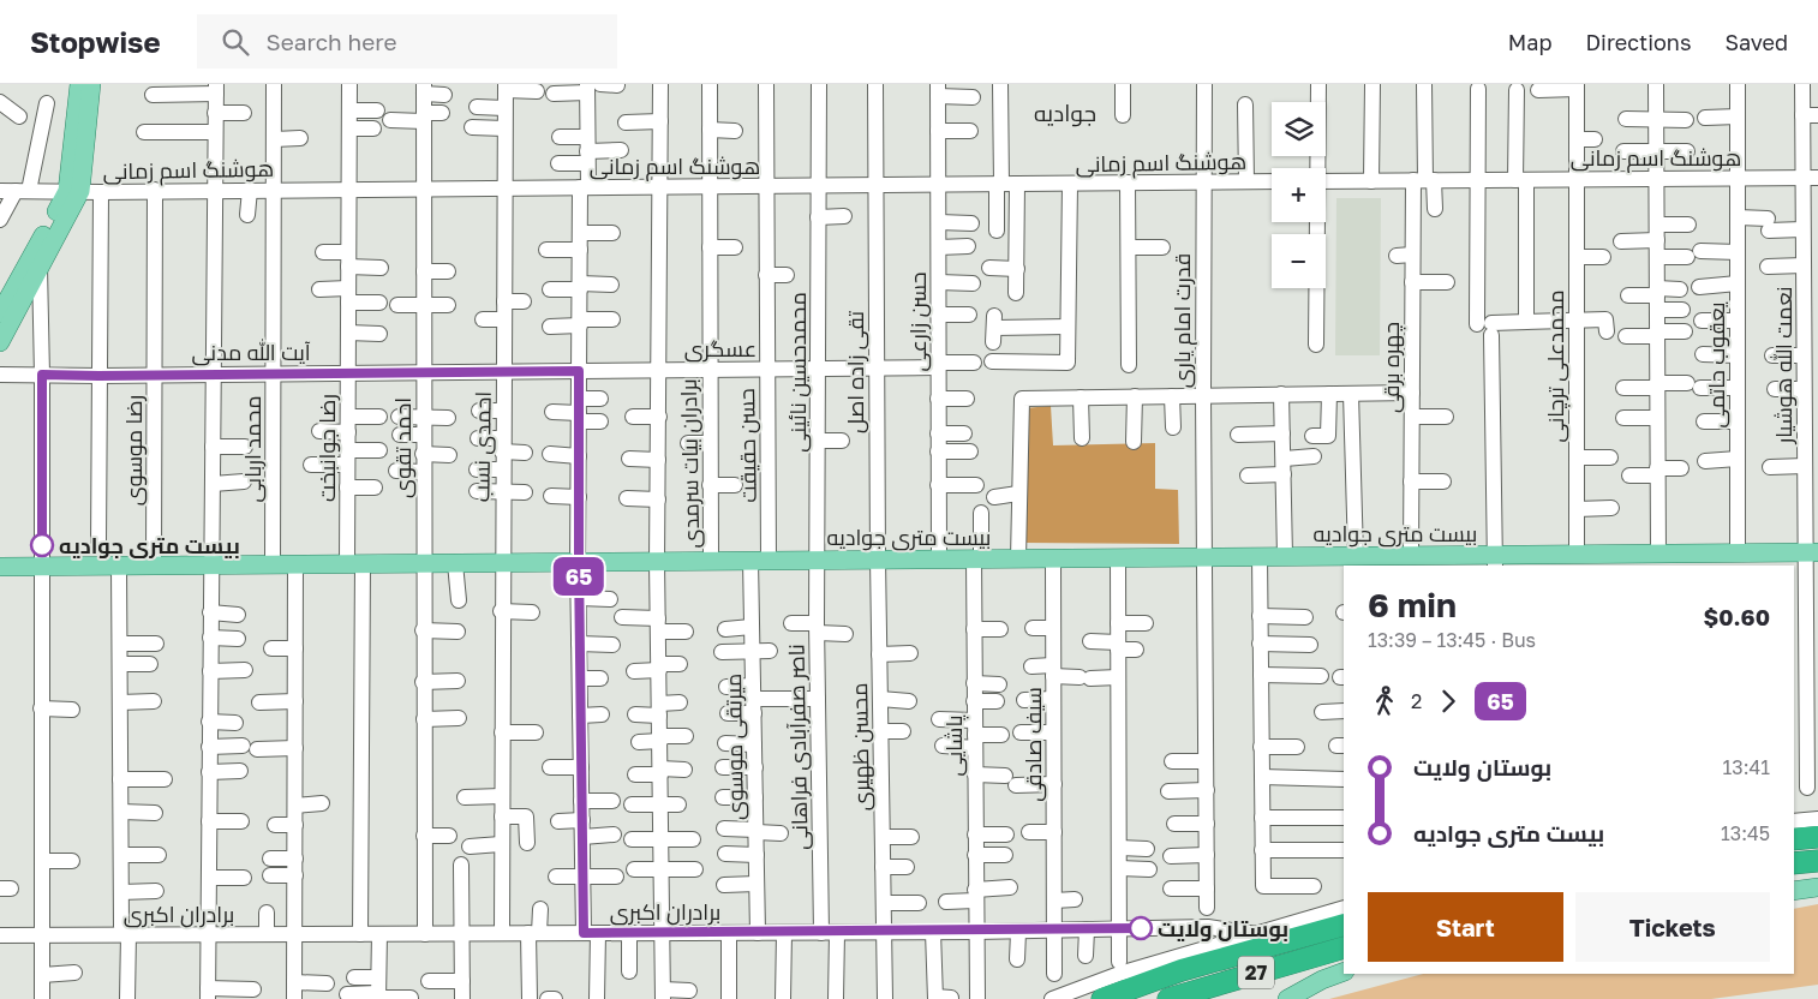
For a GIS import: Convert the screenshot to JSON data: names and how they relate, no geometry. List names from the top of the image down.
{
  "streets": {
    "highway": ["27"],
    "main road": ["بیست متری جوادیه"],
    "street": [
      "هوشنگ اسم زمانی",
      "قدرت امام یاری",
      "حسن زارعی",
      "عسگری",
      "آیت‌ الله مدنی",
      "یعقوب حاتمی",
      "نعمت الله هوشیار",
      "محمدعلی ترچانی",
      "چهره برقی",
      "محمدحسین نائینی",
      "تقی زاده اصل",
      "حسن حقیقت",
      "احمدی نسب",
      "رضا جوانبخت",
      "احمد تقوی",
      "محمد اربابی",
      "رضا موسوی",
      "برادران بیات سرمدی",
      "سیف صادقی",
      "پاشایی",
      "میرتقی موسوی",
      "ناصر صفرآبادی فراهانی",
      "محسن ظهیری",
      "برادران اکبری"
    ]
  },
  "crossings": [
    ["هوشنگ اسم زمانی", "قدرت امام یاری"],
    ["هوشنگ اسم زمانی", "حسن زارعی"],
    ["هوشنگ اسم زمانی", "یعقوب حاتمی"],
    ["هوشنگ اسم زمانی", "نعمت الله هوشیار"],
    ["هوشنگ اسم زمانی", "محمدعلی ترچانی"],
    ["هوشنگ اسم زمانی", "چهره برقی"],
    ["هوشنگ اسم زمانی", "محمدحسین نائینی"],
    ["هوشنگ اسم زمانی", "تقی زاده اصل"],
    ["هوشنگ اسم زمانی", "حسن حقیقت"],
    ["هوشنگ اسم زمانی", "احمدی نسب"],
    ["هوشنگ اسم زمانی", "رضا جوانبخت"],
    ["هوشنگ اسم زمانی", "احمد تقوی"],
    ["هوشنگ اسم زمانی", "محمد اربابی"],
    ["هوشنگ اسم زمانی", "رضا موسوی"],
    ["هوشنگ اسم زمانی", "برادران بیات سرمدی"],
    ["قدرت امام یاری", "بیست متری جوادیه"],
    ["حسن زارعی", "عسگری"],
    ["حسن زارعی", "بیست متری جوادیه"],
    ["عسگری", "آیت‌ الله مدنی"],
    ["عسگری", "محمدحسین نائینی"],
    ["عسگری", "تقی زاده اصل"],
    ["عسگری", "حسن حقیقت"],
    ["عسگری", "احمدی نسب"],
    ["عسگری", "برادران بیات سرمدی"],
    ["آیت‌ الله مدنی", "احمدی نسب"],
    ["آیت‌ الله مدنی", "رضا جوانبخت"],
    ["آیت‌ الله مدنی", "احمد تقوی"],
    ["آیت‌ الله مدنی", "محمد اربابی"],
    ["آیت‌ الله مدنی", "رضا موسوی"],
    ["یعقوب حاتمی", "بیست متری جوادیه"],
    ["نعمت الله هوشیار", "بیست متری جوادیه"],
    ["محمدعلی ترچانی", "بیست متری جوادیه"],
    ["چهره برقی", "بیست متری جوادیه"],
    ["محمدحسین نائینی", "بیست متری جوادیه"],
    ["محمدحسین نائینی", "ناصر صفرآبادی فراهانی"],
    ["تقی زاده اصل", "بیست متری جوادیه"],
    ["تقی زاده اصل", "محسن ظهیری"],
    ["حسن حقیقت", "بیست متری جوادیه"],
    ["حسن حقیقت", "میرتقی موسوی"],
    ["احمدی نسب", "بیست متری جوادیه"],
    ["احمدی نسب", "برادران اکبری"],
    ["رضا جوانبخت", "بیست متری جوادیه"],
    ["رضا جوانبخت", "برادران اکبری"],
    ["احمد تقوی", "بیست متری جوادیه"],
    ["احمد تقوی", "برادران اکبری"],
    ["محمد اربابی", "بیست متری جوادیه"],
    ["رضا موسوی", "بیست متری جوادیه"],
    ["برادران بیات سرمدی", "بیست متری جوادیه"],
    ["بیست متری جوادیه", "سیف صادقی"],
    ["بیست متری جوادیه", "پاشایی"],
    ["بیست متری جوادیه", "میرتقی موسوی"],
    ["بیست متری جوادیه", "ناصر صفرآبادی فراهانی"],
    ["بیست متری جوادیه", "محسن ظهیری"],
    ["سیف صادقی", "برادران اکبری"],
    ["پاشایی", "برادران اکبری"],
    ["میرتقی موسوی", "برادران اکبری"],
    ["ناصر صفرآبادی فراهانی", "برادران اکبری"],
    ["محسن ظهیری", "برادران اکبری"]
  ],
  "districts": ["جوادیه"],
  "places": ["بیست متری جوادیه", "بوستان ولایت"],
  "lines": ["bus line 65"],
  "page": {
    "header": "Stopwise",
    "search": "Search here",
    "nav": ["Map", "Directions", "Saved"],
    "on_map": "65",
    "map_buttons": ["+", "−"],
    "heading": ["6 min", "13:39 – 13:45 · Bus", "$0.60"],
    "legs": ["2", "65"],
    "list": [
      {
        "name": "بوستان ولایت",
        "value": "13:41"
      },
      {
        "name": "بیست متری جوادیه",
        "value": "13:45"
      }
    ],
    "buttons": ["Start", "Tickets"]
  }
}
